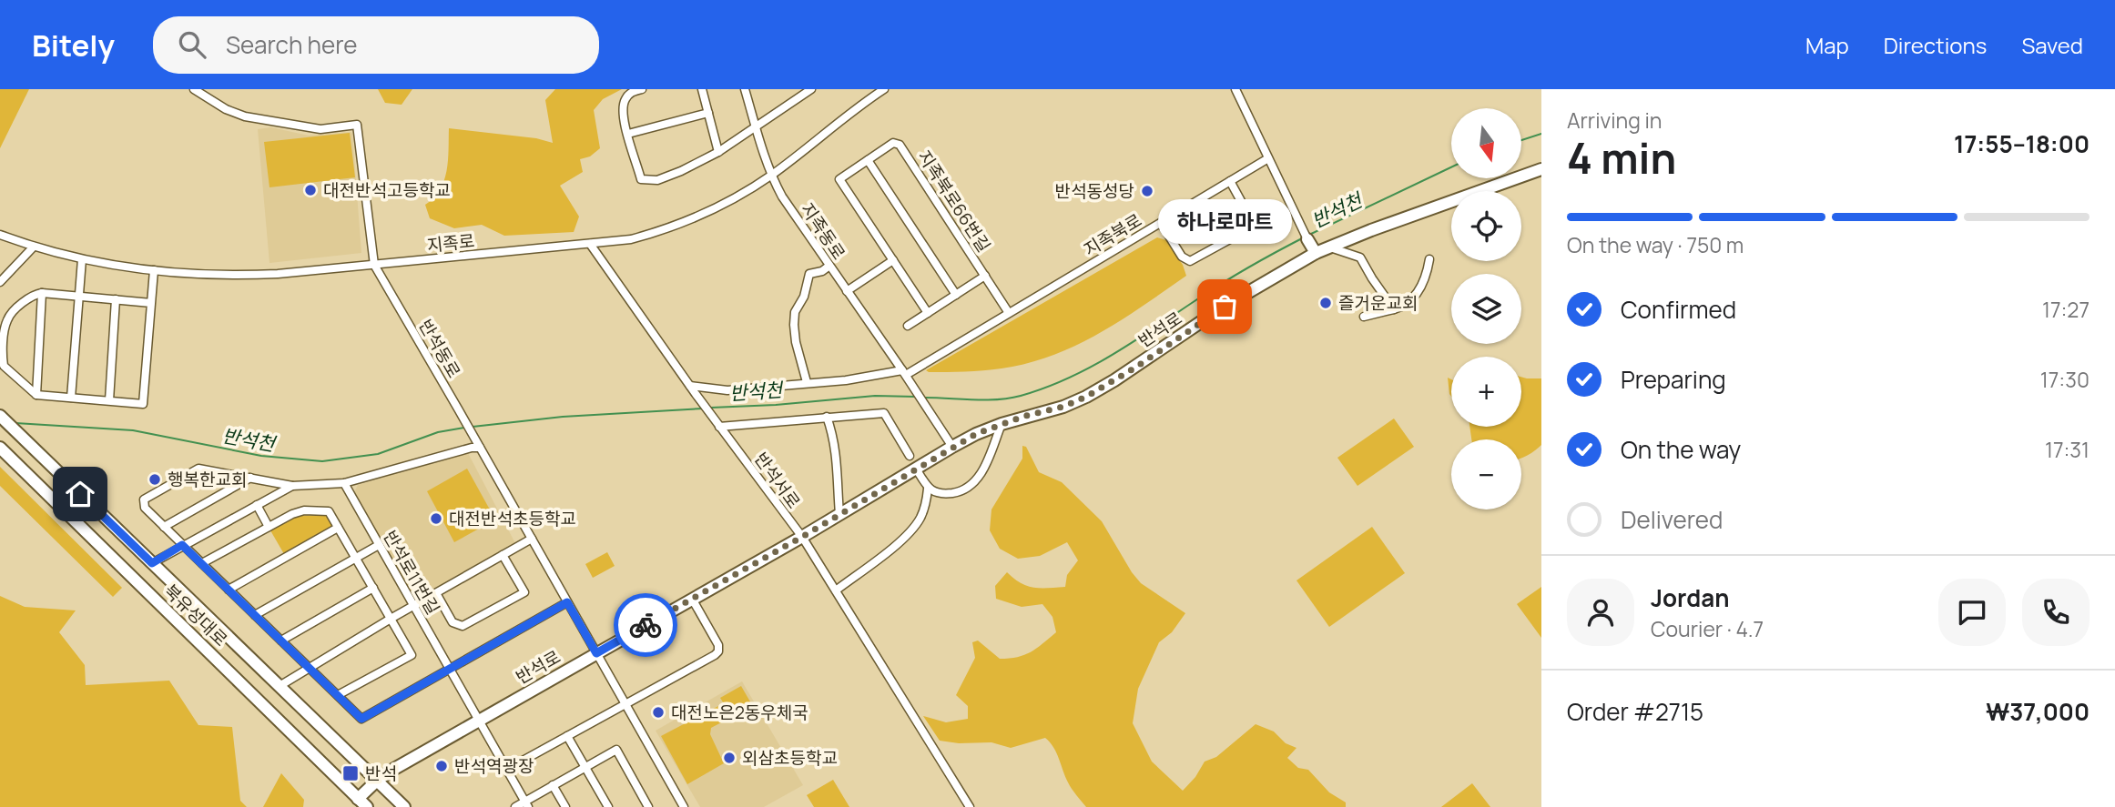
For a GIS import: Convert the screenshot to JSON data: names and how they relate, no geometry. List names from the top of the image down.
{
  "streets": {
    "street": [
      "지족북로66번길",
      "지족동로",
      "지족북로",
      "지족로",
      "반석로",
      "반석동로",
      "반석서로",
      "반석로11번길",
      "북유성대로"
    ]
  },
  "crossings": [
    ["지족북로66번길", "지족북로"],
    ["지족동로", "지족북로"],
    ["지족동로", "지족로"],
    ["지족동로", "반석로"],
    ["지족로", "반석동로"],
    ["지족로", "반석서로"],
    ["반석로", "반석동로"],
    ["반석로", "반석서로"],
    ["반석로", "반석로11번길"],
    ["반석로", "북유성대로"]
  ],
  "water": ["반석천"],
  "places": {
    "other": [
      "대전반석고등학교",
      "반석동성당",
      "즐거운교회",
      "하나로마트",
      "행복한교회",
      "대전반석초등학교",
      "대전노은2동우체국",
      "외삼초등학교",
      "반석역광장"
    ],
    "transit": ["반석"]
  },
  "north": "bottom",
  "page": {
    "header": "Bitely",
    "search": "Search here",
    "nav": ["Map", "Directions", "Saved"],
    "heading": ["4 min", "Arriving in", "17:55–18:00"],
    "panel": [
      "Jordan",
      "Courier · 4.7",
      "Order #2715",
      "₩37,000"
    ],
    "map_buttons": ["+", "−"],
    "bar": "On the way · 750 m",
    "bubble": "하나로마트",
    "list": [
      ["Confirmed", "17:27"],
      ["Preparing", "17:30"],
      ["On the way", "17:31"],
      "Delivered"
    ]
  }
}
